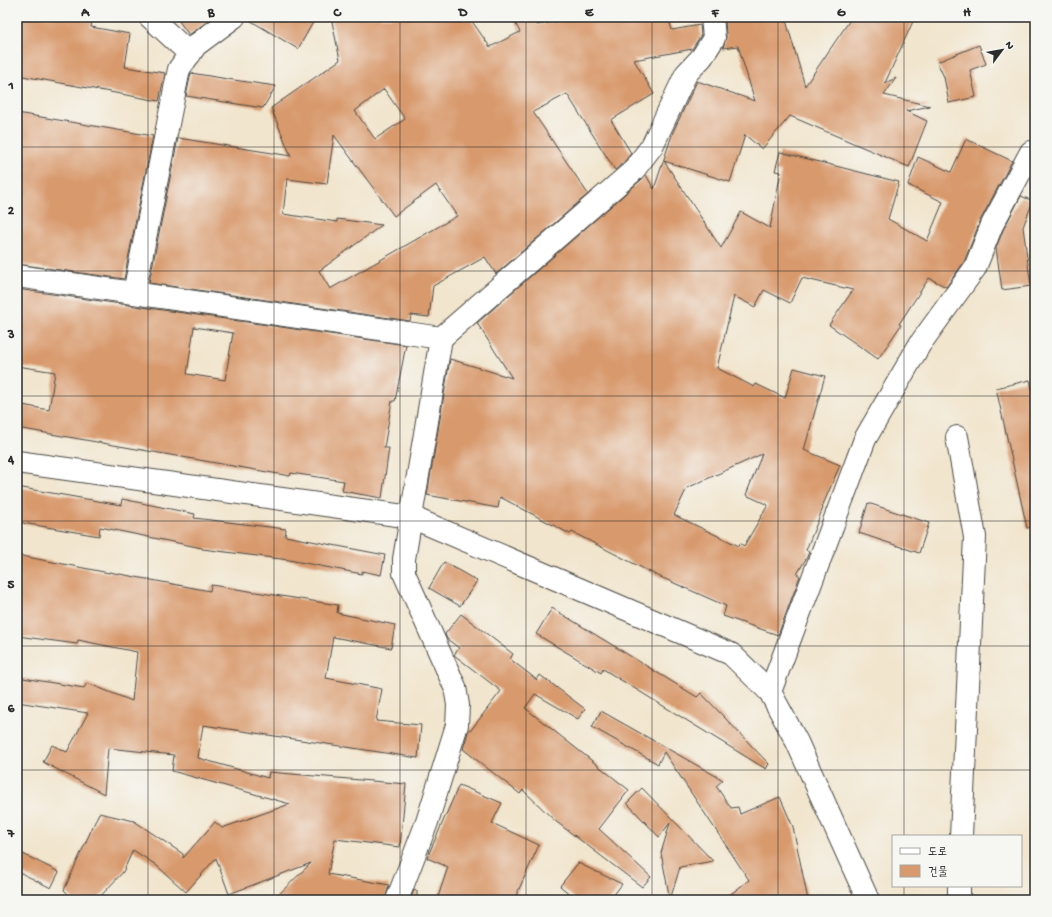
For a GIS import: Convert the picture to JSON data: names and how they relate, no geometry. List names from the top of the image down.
{
  "legend": ["도로", "건물"],
  "north": "top right",
  "grid": {
    "columns": [
      "A",
      "B",
      "C",
      "D",
      "E",
      "F",
      "G",
      "H"
    ],
    "rows": [
      "1",
      "2",
      "3",
      "4",
      "5",
      "6",
      "7"
    ]
  }
}
